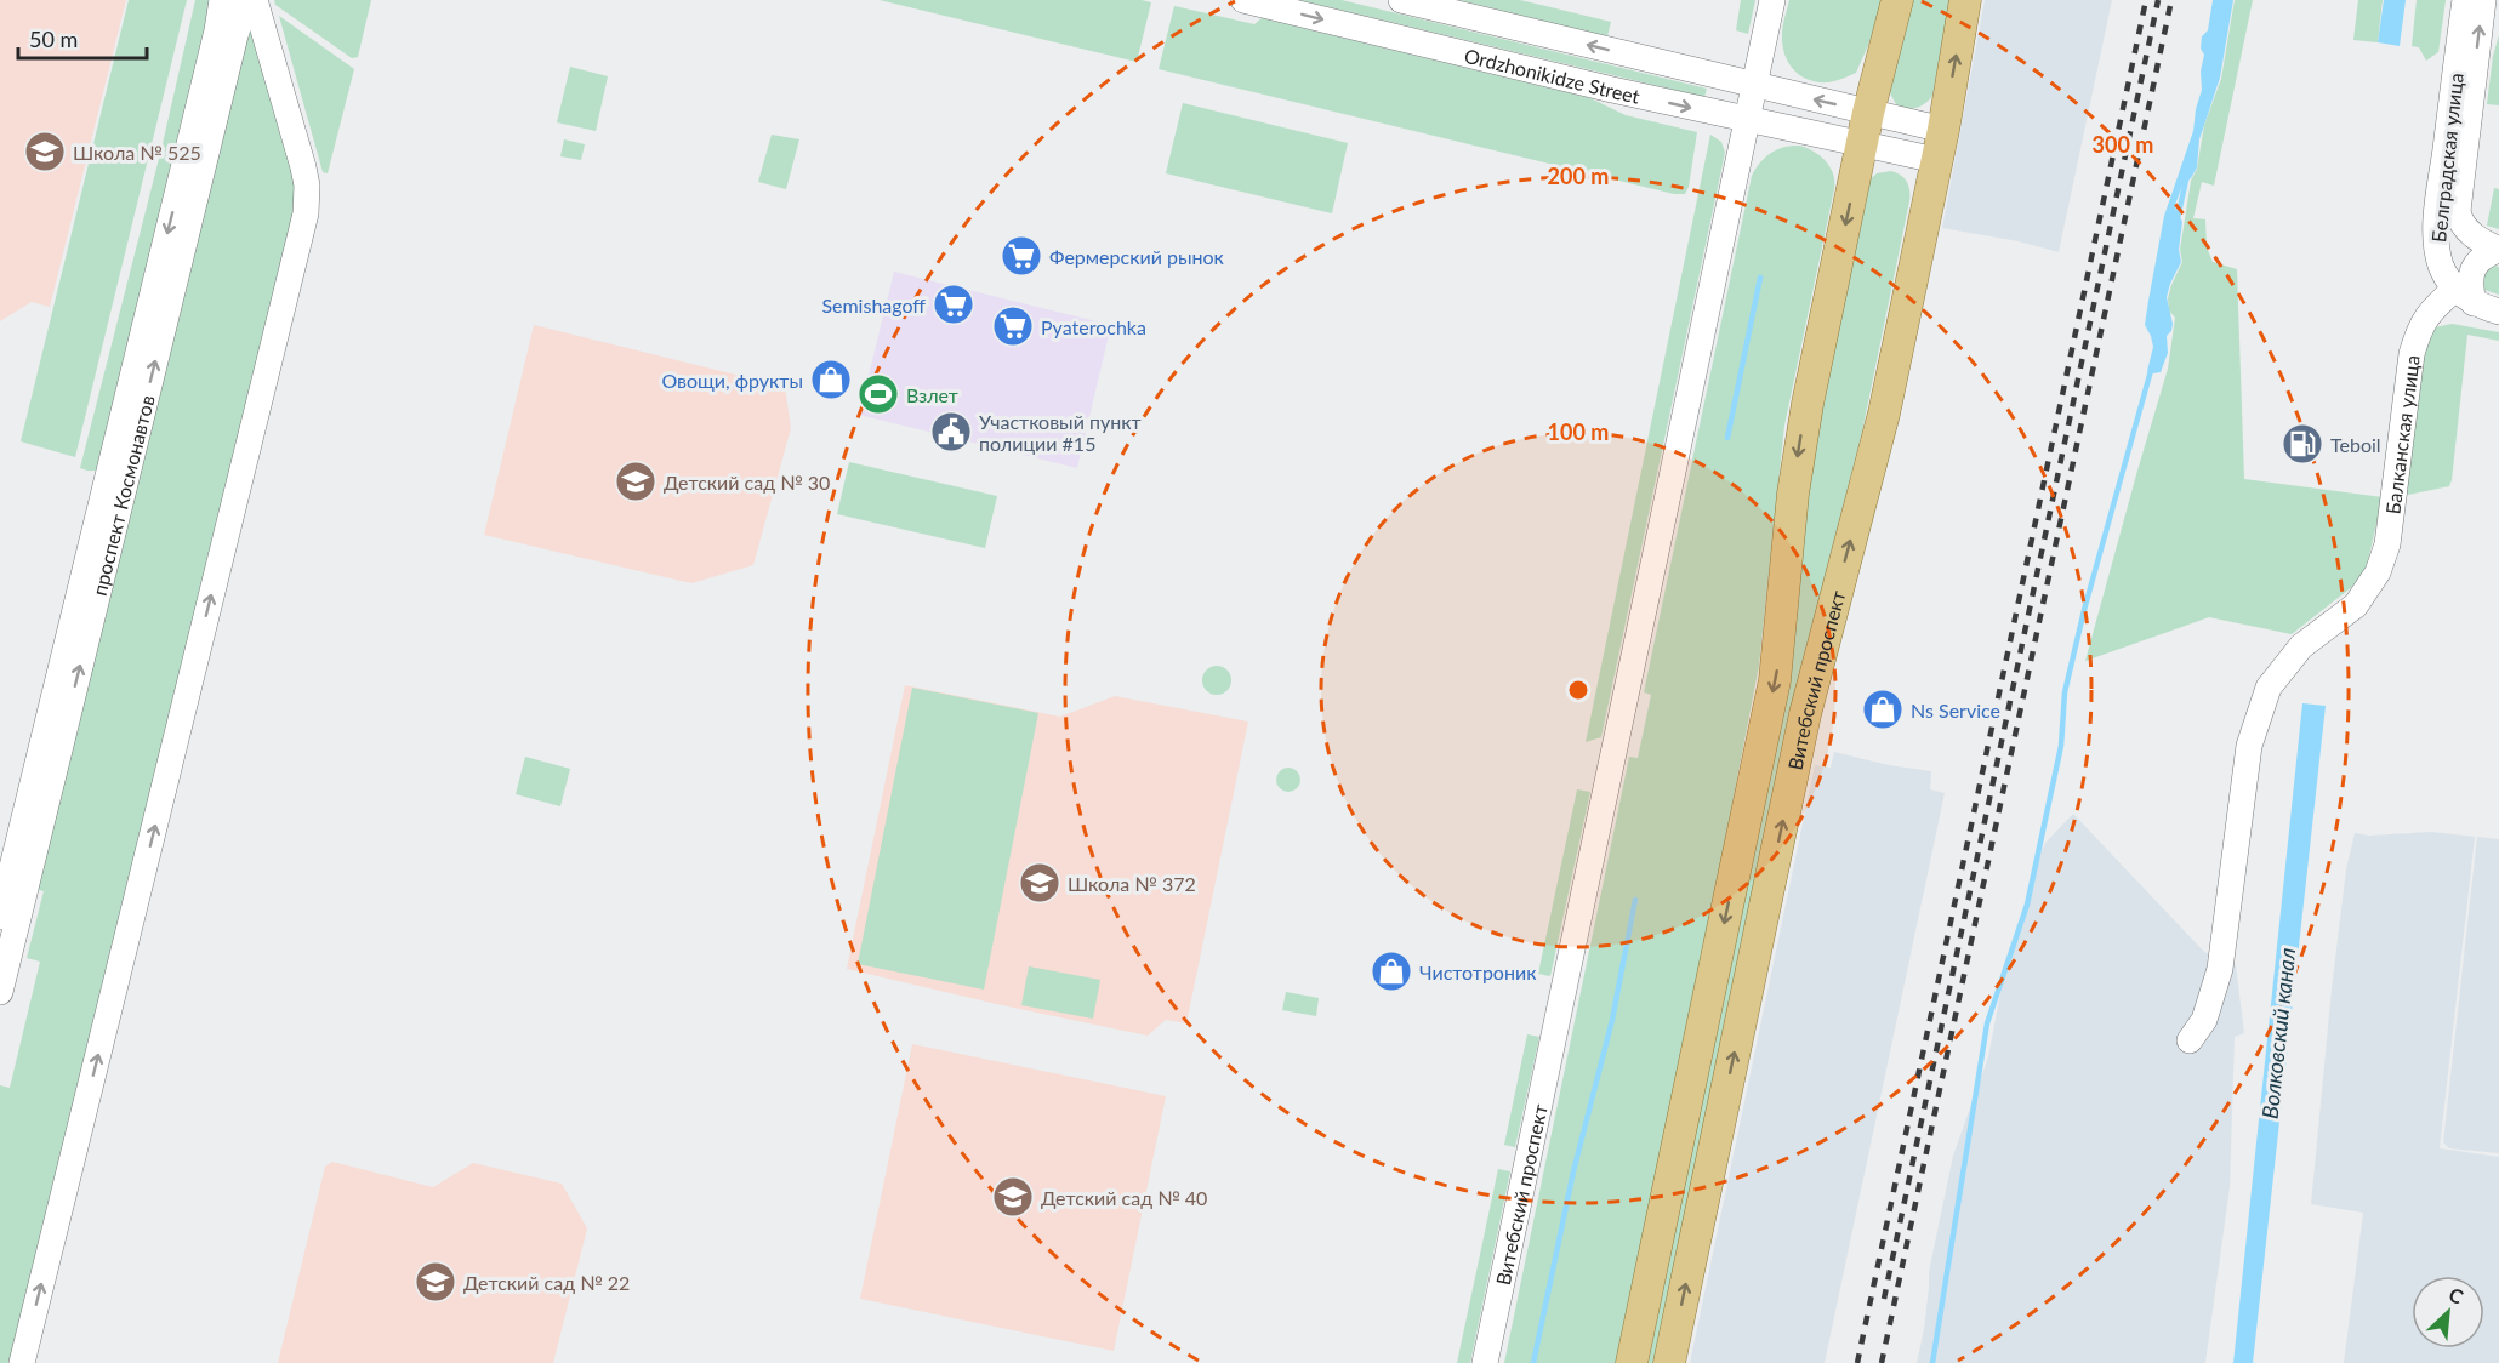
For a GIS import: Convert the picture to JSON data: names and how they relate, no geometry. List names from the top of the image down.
{
  "streets": {
    "main road": ["Витебский проспект"],
    "street": [
      "Ordzhonikidze Street",
      "Белградская улица",
      "Балканская улица",
      "проспект Космонавтов"
    ]
  },
  "crossings": [
    ["Ordzhonikidze Street", "Витебский проспект"],
    ["Белградская улица", "Балканская улица"]
  ],
  "water": ["Волковский канал"],
  "places": {
    "school or university": [
      "Школа № 525",
      "Детский сад № 30",
      "Школа № 372",
      "Детский сад № 40",
      "Детский сад № 22"
    ],
    "supermarket": ["Фермерский рынок", "Semishagoff", "Pyaterochka"],
    "shop": ["Овощи, фрукты", "Ns Service", "Чистотроник"],
    "sports": ["Взлет"],
    "public building": ["Участковый пункт полиции #15"],
    "fuel station": ["Teboil"]
  },
  "scale_bar": "50 m",
  "north": "top right",
  "rings": ["300 m", "200 m", "100 m"]
}
